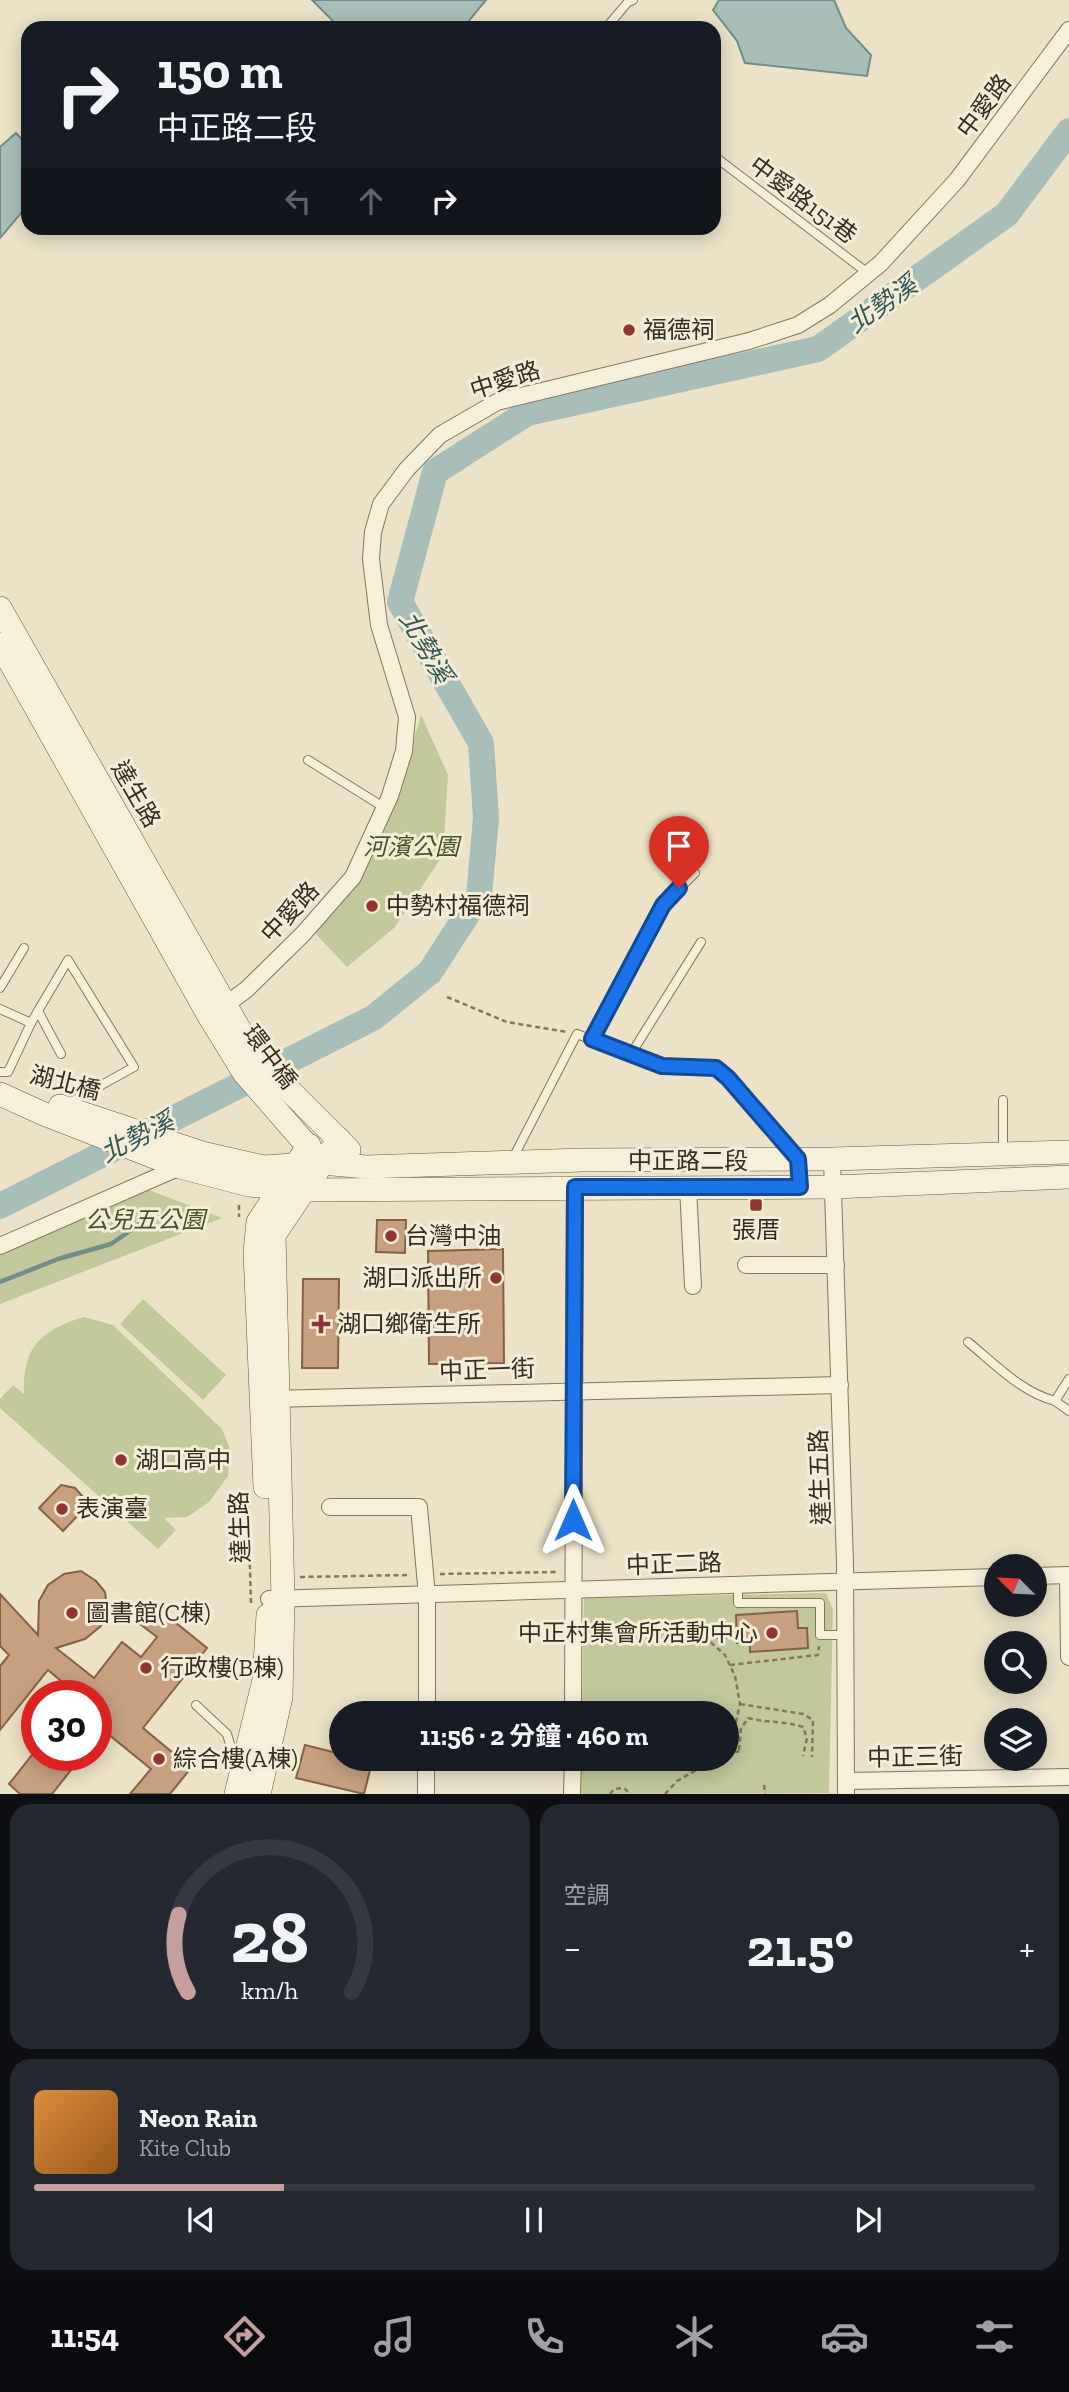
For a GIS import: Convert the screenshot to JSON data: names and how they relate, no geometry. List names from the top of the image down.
{
  "streets": {
    "main road": [
      "達生路",
      "環中橋",
      "湖北橋",
      "中正路二段"
    ],
    "street": [
      "中愛路",
      "中正一街",
      "達生五路",
      "中正二路",
      "中正三街"
    ],
    "lane": ["中愛路151巷"]
  },
  "crossings": [
    ["中愛路", "中愛路151巷"],
    ["中愛路", "達生路"],
    ["中愛路", "環中橋"],
    ["達生路", "環中橋"],
    ["達生路", "湖北橋"],
    ["達生路", "中正路二段"],
    ["達生路", "中正一街"],
    ["達生路", "中正二路"],
    ["湖北橋", "中正路二段"],
    ["中正路二段", "達生五路"],
    ["中正一街", "達生五路"],
    ["達生五路", "中正二路"],
    ["達生五路", "中正三街"]
  ],
  "water": ["北勢溪"],
  "parks": ["河濱公園", "公兒五公園"],
  "places": {
    "other": [
      "福德祠",
      "中勢村福德祠",
      "台灣中油",
      "湖口派出所",
      "湖口高中",
      "表演臺",
      "圖書館(C棟)",
      "中正村集會所活動中心",
      "行政樓(B棟)",
      "綜合樓(A棟)"
    ],
    "transit": ["張厝"],
    "health": ["湖口鄉衛生所"]
  },
  "north": "top left",
  "page": {
    "turn": ["150 m", "中正路二段"],
    "limit": "30",
    "trip": "11:56 · 2 分鐘 · 460 m",
    "tile": "空調",
    "heat": ["−", "21.5°", "+"],
    "song": ["Neon Rain", "Kite Club"],
    "tabs": "11:54",
    "gauge": ["28", "km/h"]
  }
}
